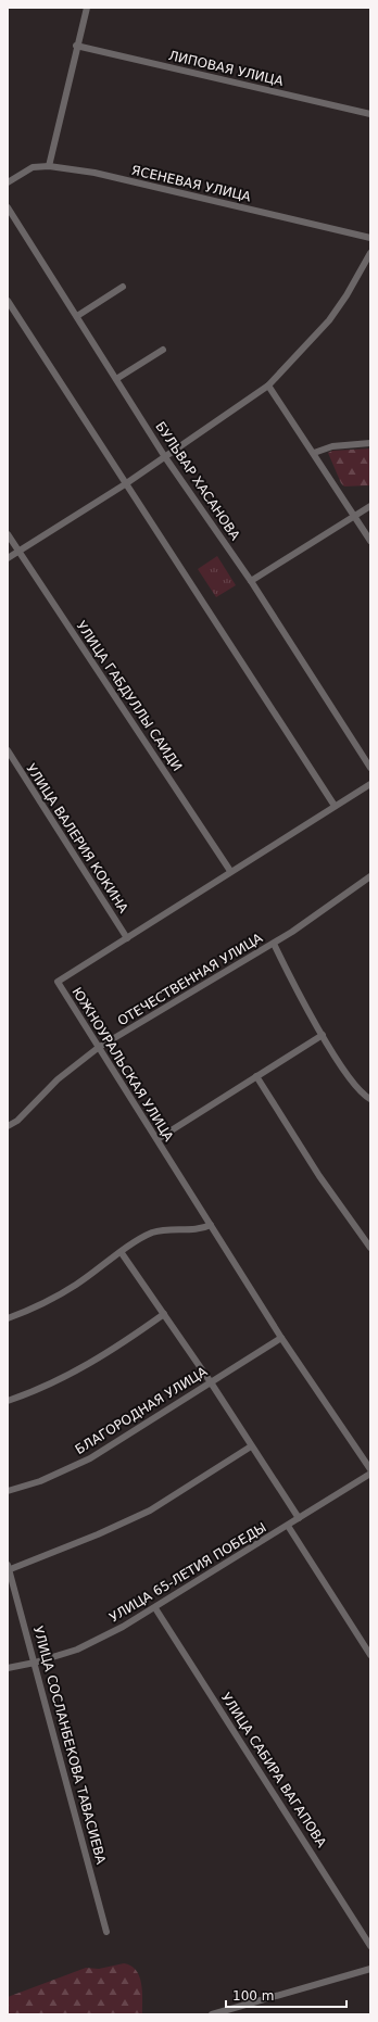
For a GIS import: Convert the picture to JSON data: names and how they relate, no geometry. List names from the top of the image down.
{
  "streets": {
    "street": [
      "ЛИПОВАЯ УЛИЦА",
      "ЯСЕНЕВАЯ УЛИЦА",
      "БУЛЬВАР ХАСАНОВА",
      "УЛИЦА ГАБДУЛЛЫ САИДИ",
      "УЛИЦА ВАЛЕРИЯ КОКИНА",
      "ОТЕЧЕСТВЕННАЯ УЛИЦА",
      "ЮЖНОУРАЛЬСКАЯ УЛИЦА",
      "БЛАГОРОДНАЯ УЛИЦА",
      "УЛИЦА 65-ЛЕТИЯ ПОБЕДЫ",
      "УЛИЦА СОСЛАНБЕКОВА ТАВАСИЕВА",
      "УЛИЦА САБИРА ВАГАПОВА"
    ]
  },
  "crossings": [
    ["УЛИЦА ГАБДУЛЛЫ САИДИ", "ЮЖНОУРАЛЬСКАЯ УЛИЦА"],
    ["УЛИЦА ВАЛЕРИЯ КОКИНА", "ЮЖНОУРАЛЬСКАЯ УЛИЦА"],
    ["ОТЕЧЕСТВЕННАЯ УЛИЦА", "ЮЖНОУРАЛЬСКАЯ УЛИЦА"],
    ["ЮЖНОУРАЛЬСКАЯ УЛИЦА", "БЛАГОРОДНАЯ УЛИЦА"],
    ["УЛИЦА 65-ЛЕТИЯ ПОБЕДЫ", "УЛИЦА СОСЛАНБЕКОВА ТАВАСИЕВА"],
    ["УЛИЦА 65-ЛЕТИЯ ПОБЕДЫ", "УЛИЦА САБИРА ВАГАПОВА"]
  ],
  "scale_bar": "100 m"
}
